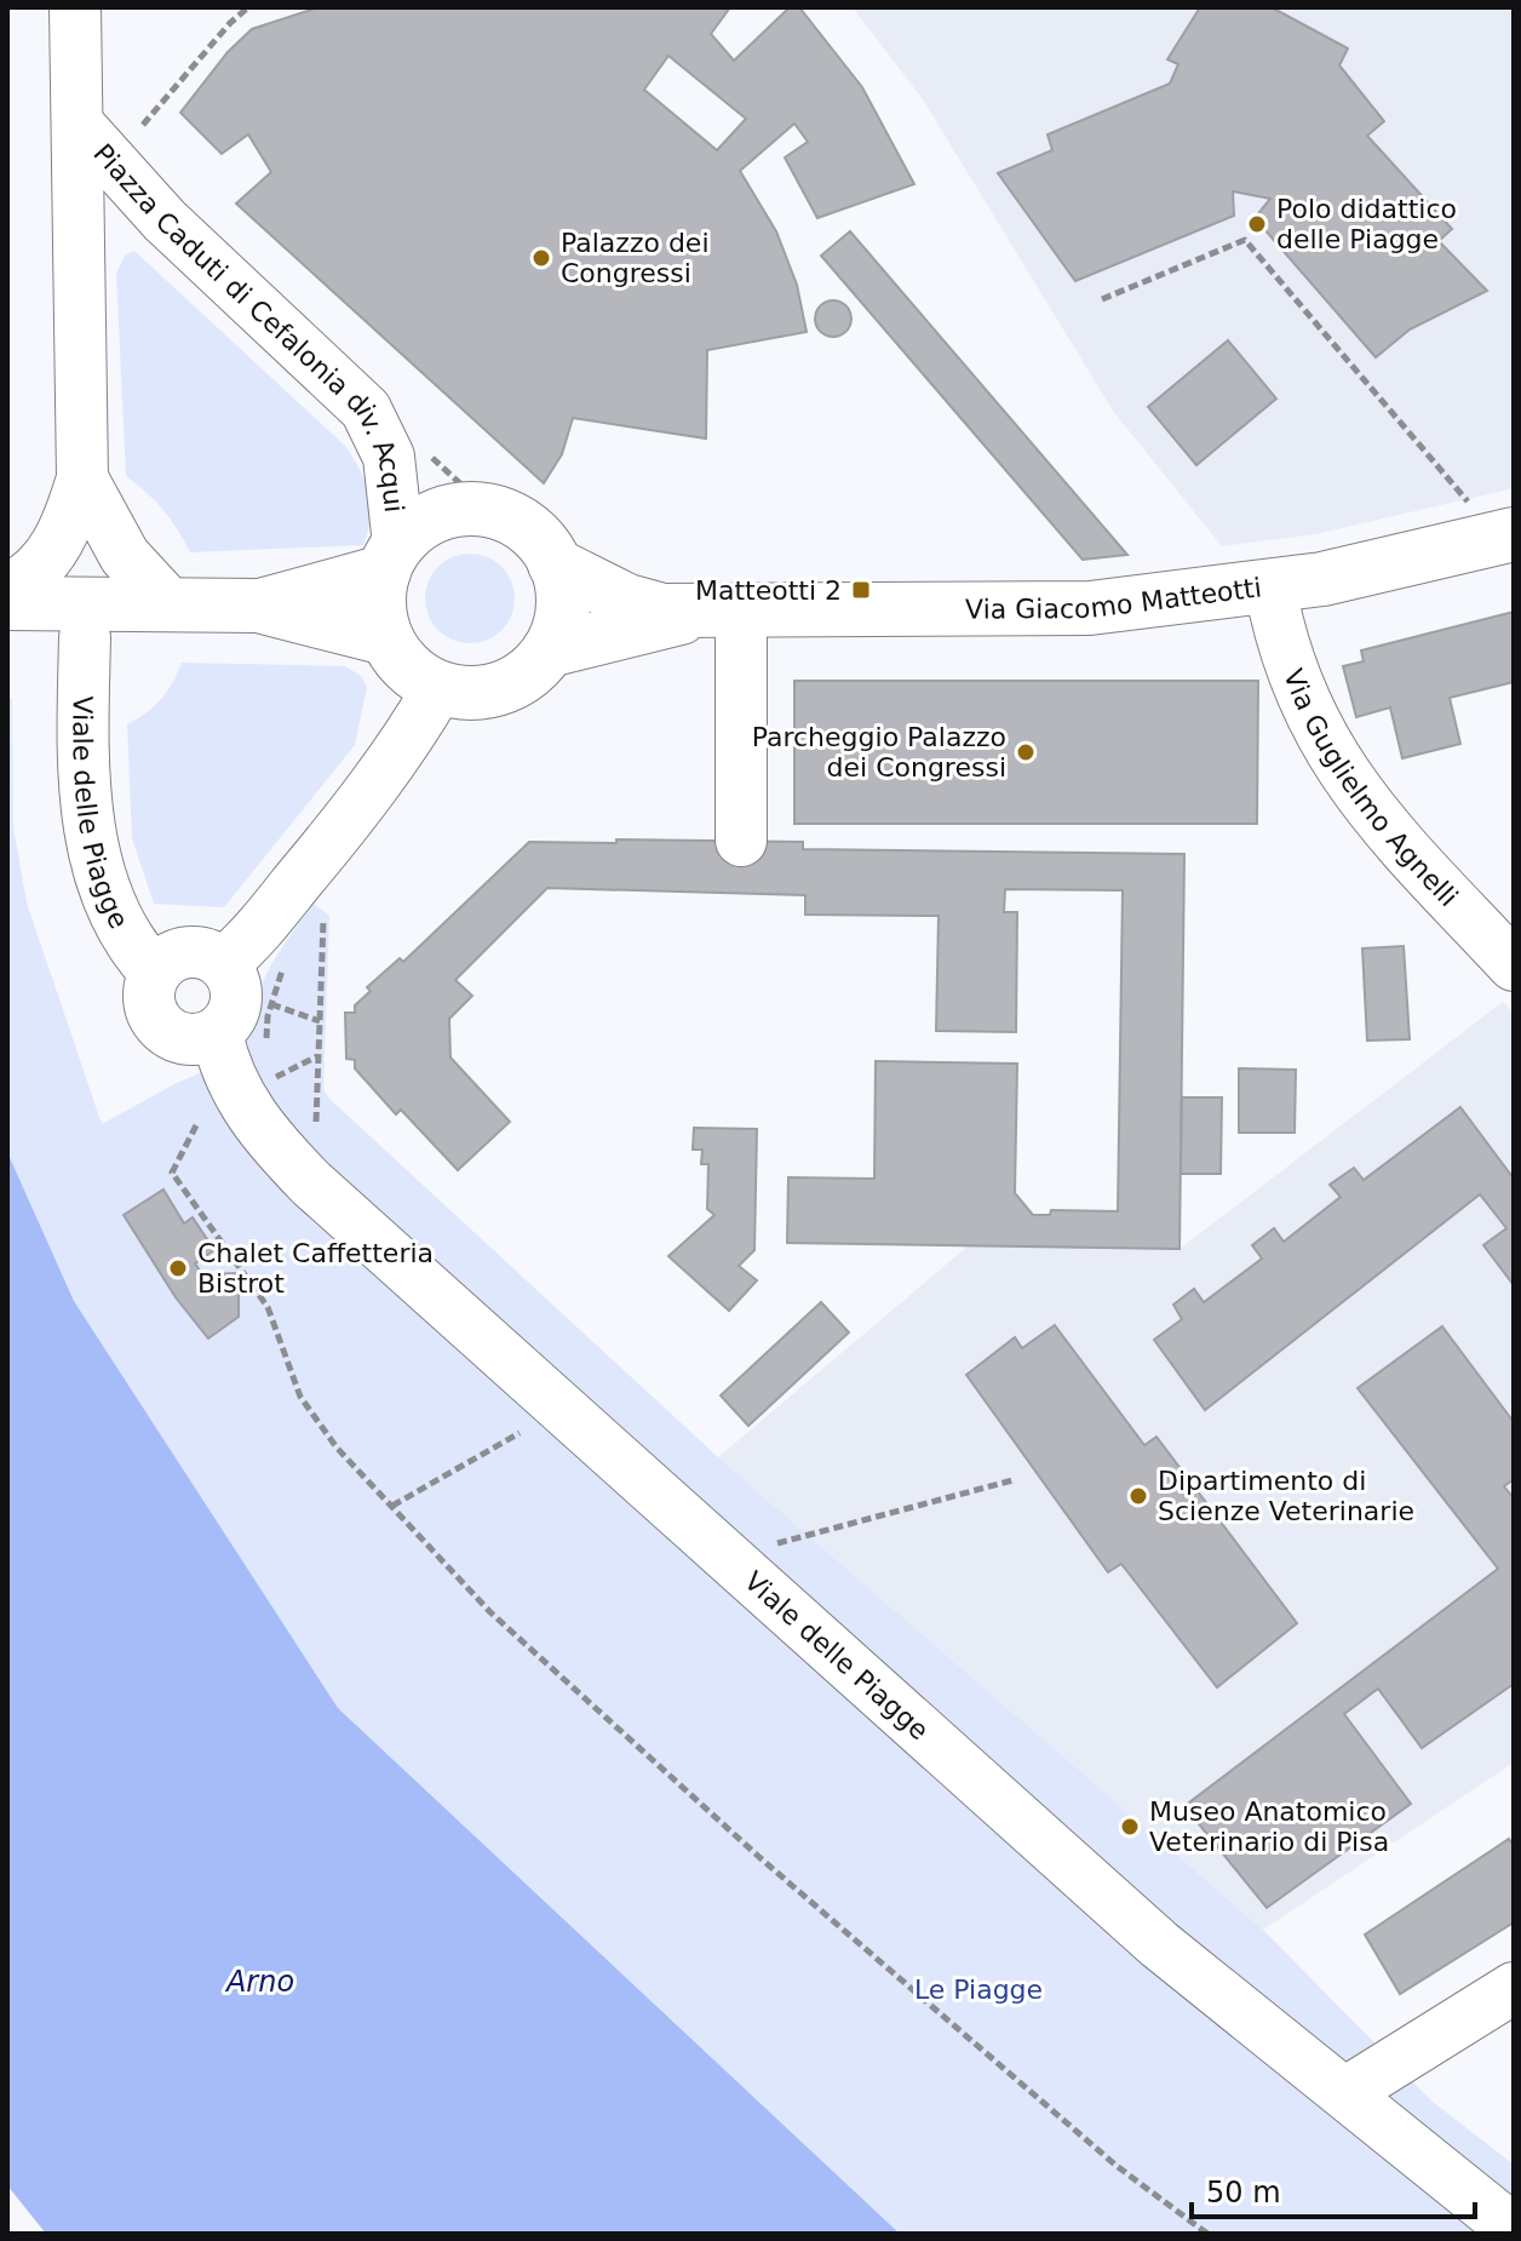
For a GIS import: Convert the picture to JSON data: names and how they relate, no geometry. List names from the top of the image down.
{
  "streets": {
    "main road": ["Via Giacomo Matteotti"],
    "street": ["Piazza Caduti di Cefalonia div. Acqui", "Via Guglielmo Agnelli", "Viale delle Piagge"]
  },
  "crossings": [
    ["Piazza Caduti di Cefalonia div. Acqui", "Via Giacomo Matteotti"],
    ["Via Giacomo Matteotti", "Via Guglielmo Agnelli"]
  ],
  "water": ["Arno"],
  "parks": ["Le Piagge"],
  "places": {
    "other": [
      "Polo didattico delle Piagge",
      "Palazzo dei Congressi",
      "Parcheggio Palazzo dei Congressi",
      "Chalet Caffetteria Bistrot",
      "Dipartimento di Scienze Veterinarie",
      "Museo Anatomico Veterinario di Pisa"
    ],
    "transit": ["Matteotti 2"]
  },
  "scale_bar": "50 m"
}
